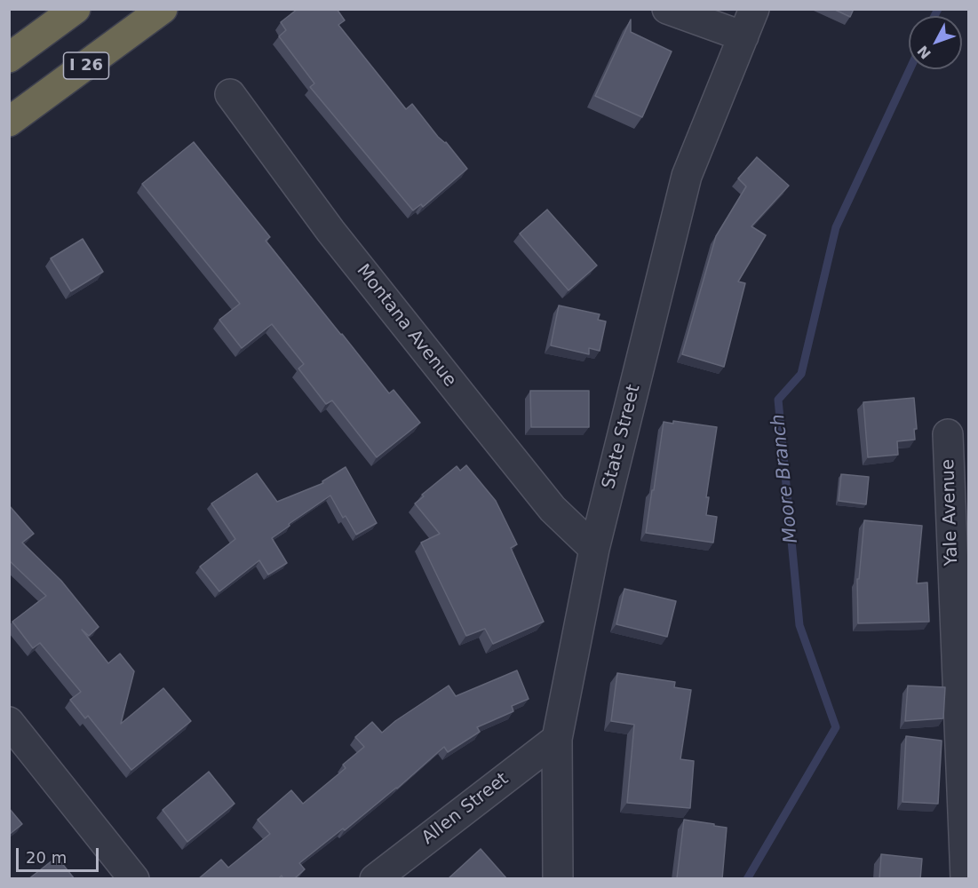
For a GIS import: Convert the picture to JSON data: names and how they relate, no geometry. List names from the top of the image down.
{
  "streets": {
    "highway": ["I 26"],
    "street": [
      "Montana Avenue",
      "State Street",
      "Yale Avenue",
      "Allen Street"
    ]
  },
  "crossings": [
    ["Montana Avenue", "State Street"],
    ["State Street", "Allen Street"]
  ],
  "water": ["Moore Branch"],
  "scale_bar": "20 m",
  "north": "bottom left"
}
